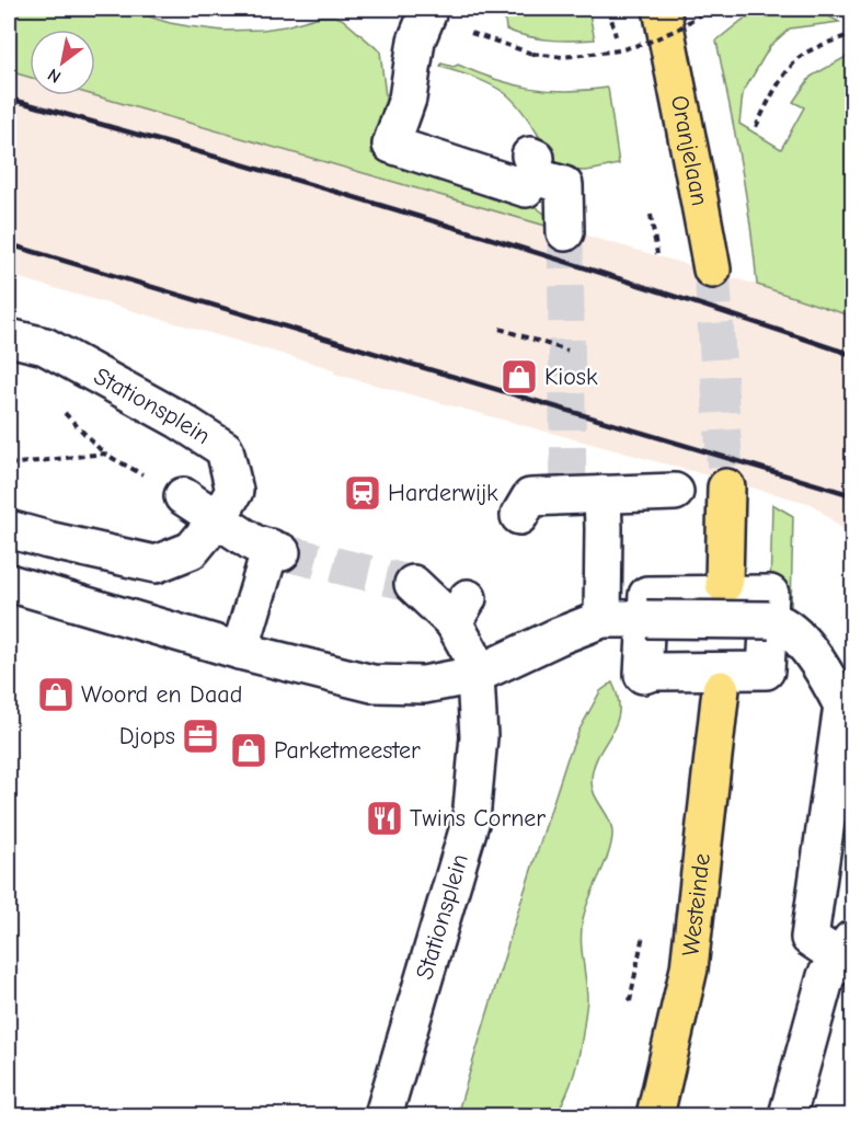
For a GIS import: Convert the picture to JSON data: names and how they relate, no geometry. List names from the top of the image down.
{
  "streets": {
    "main road": ["Oranjelaan", "Westeinde"],
    "street": ["Stationsplein"]
  },
  "places": {
    "shop": ["Kiosk", "Woord en Daad", "Parketmeester"],
    "station": ["Harderwijk"],
    "office": ["Djops"],
    "restaurant": ["Twins Corner"]
  },
  "north": "bottom left"
}
